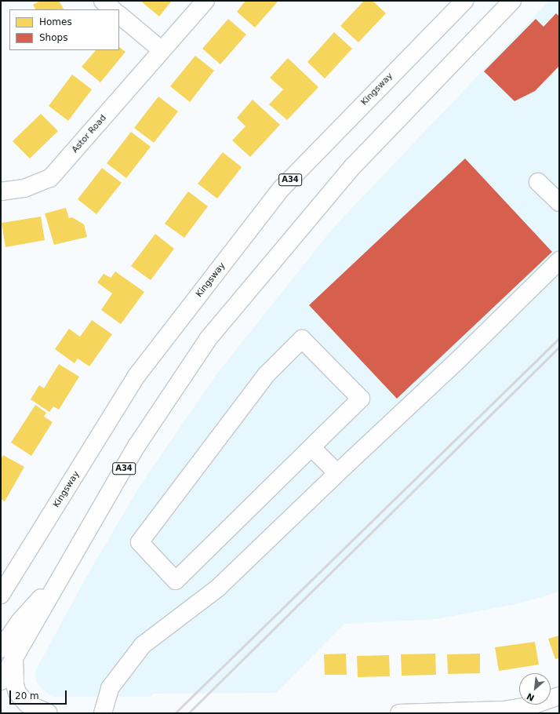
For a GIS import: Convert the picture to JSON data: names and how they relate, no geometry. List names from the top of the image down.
{
  "streets": {
    "main road": ["Kingsway", "Astor Road", "A34"]
  },
  "legend": ["Homes", "Shops"],
  "scale_bar": "20 m",
  "north": "bottom left"
}
